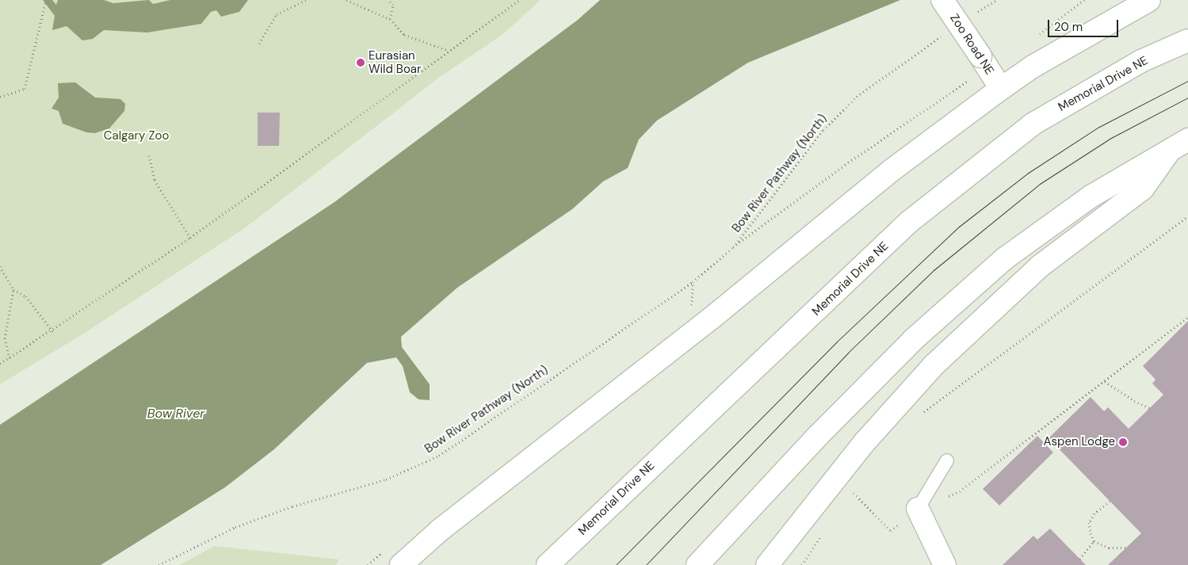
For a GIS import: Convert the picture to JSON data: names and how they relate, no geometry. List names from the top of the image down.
{
  "streets": {
    "main road": ["Zoo Road NE", "Memorial Drive NE"],
    "path": ["Bow River Pathway (North)"]
  },
  "water": ["Bow River"],
  "parks": ["Calgary Zoo"],
  "places": ["Eurasian Wild Boar", "Aspen Lodge"],
  "scale_bar": "20 m"
}
